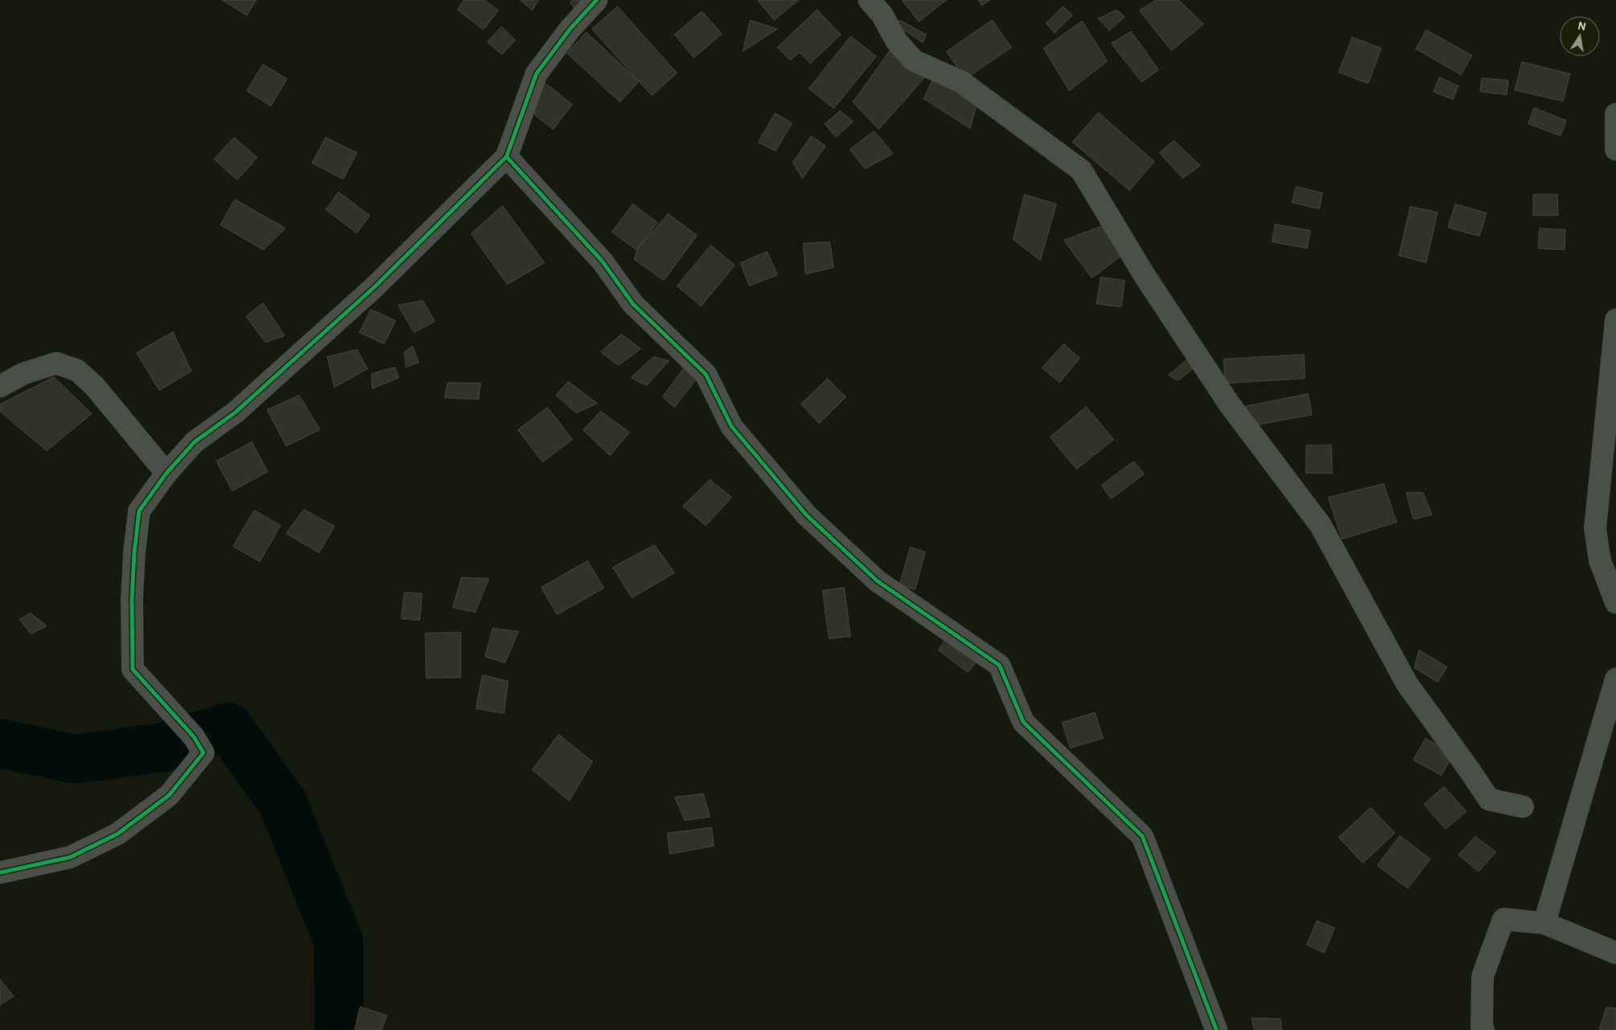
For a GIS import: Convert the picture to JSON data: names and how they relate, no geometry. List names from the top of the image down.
{
  "north": "top"
}
